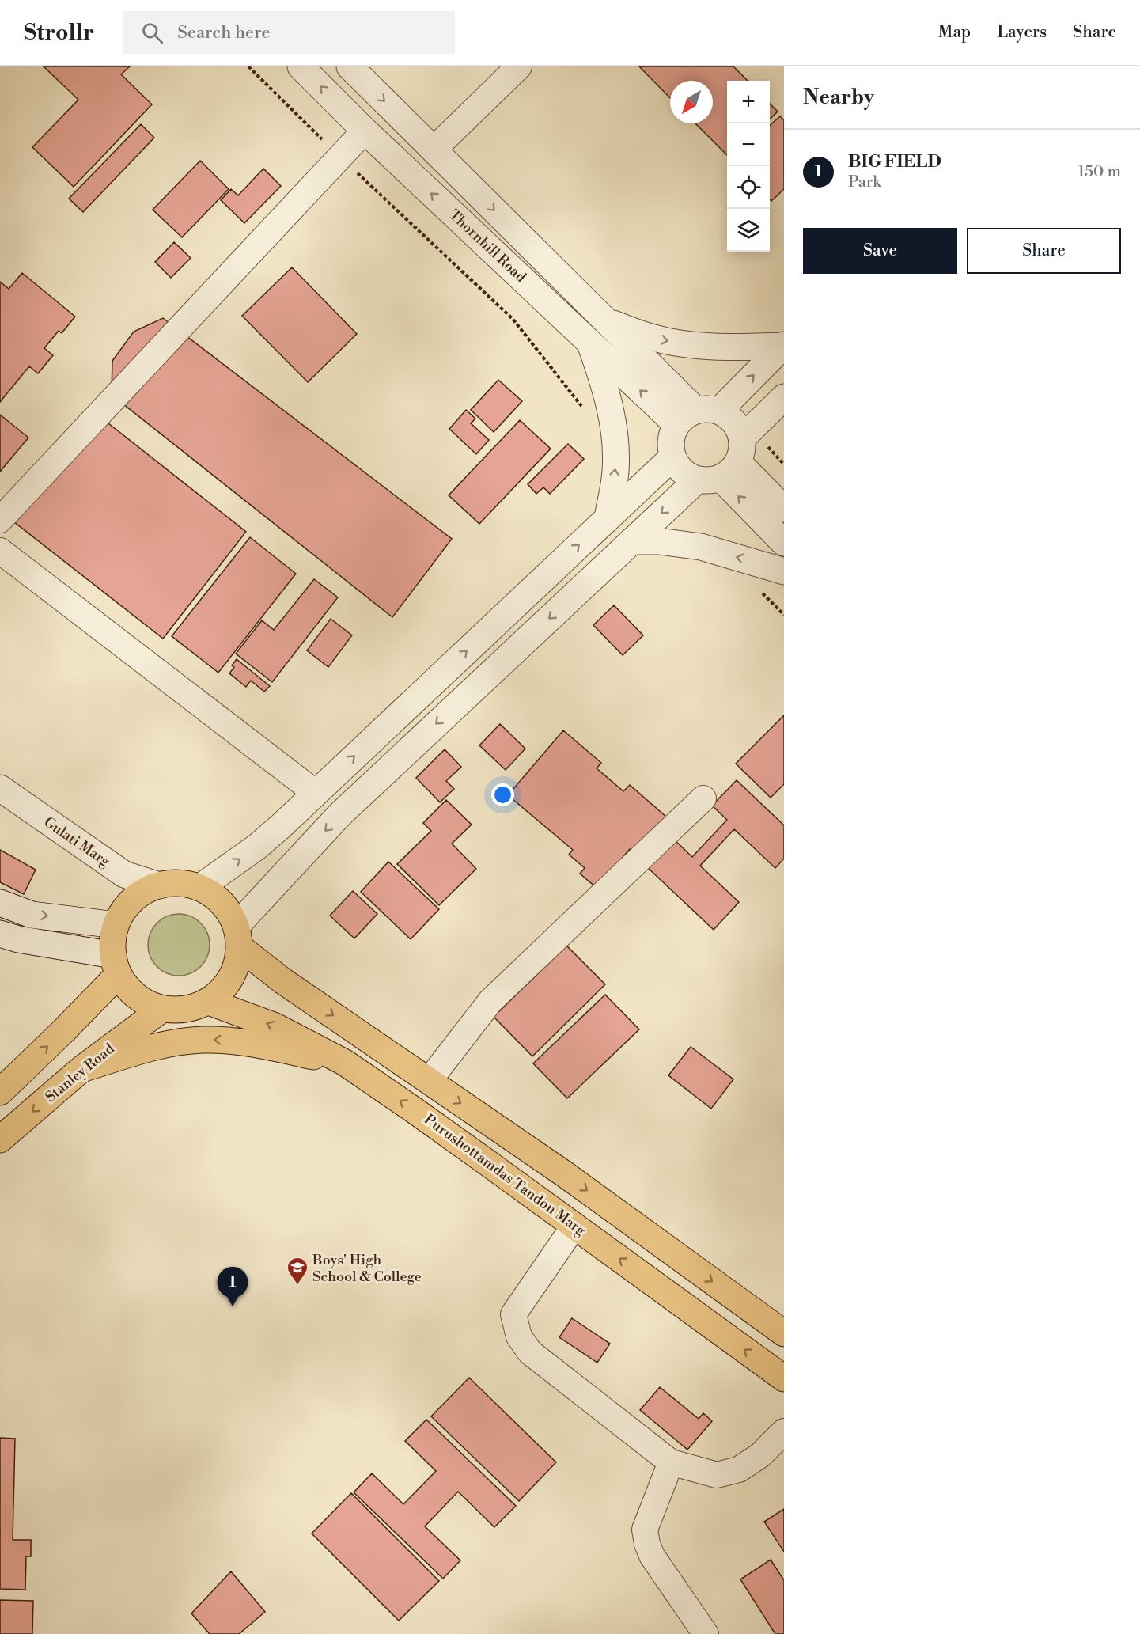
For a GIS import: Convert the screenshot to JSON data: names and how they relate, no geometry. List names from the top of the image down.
{
  "streets": {
    "main road": ["Stanley Road", "Purushottamdas Tandon Marg"],
    "street": ["Thornhill Road", "Gulati Marg"]
  },
  "crossings": [
    ["Gulati Marg", "Stanley Road"],
    ["Gulati Marg", "Purushottamdas Tandon Marg"],
    ["Stanley Road", "Purushottamdas Tandon Marg"]
  ],
  "places": {
    "school or university": ["Boys' High School & College"]
  },
  "north": "bottom left",
  "page": {
    "header": "Strollr",
    "search": "Search here",
    "nav": ["Map", "Layers", "Share"],
    "heading": "Nearby",
    "map_buttons": ["+", "−"],
    "list": [
      {
        "mark": "1",
        "name": "BIG FIELD",
        "note": "Park",
        "value": "150 m"
      }
    ],
    "buttons": ["Save", "Share"],
    "pins": "1"
  }
}
